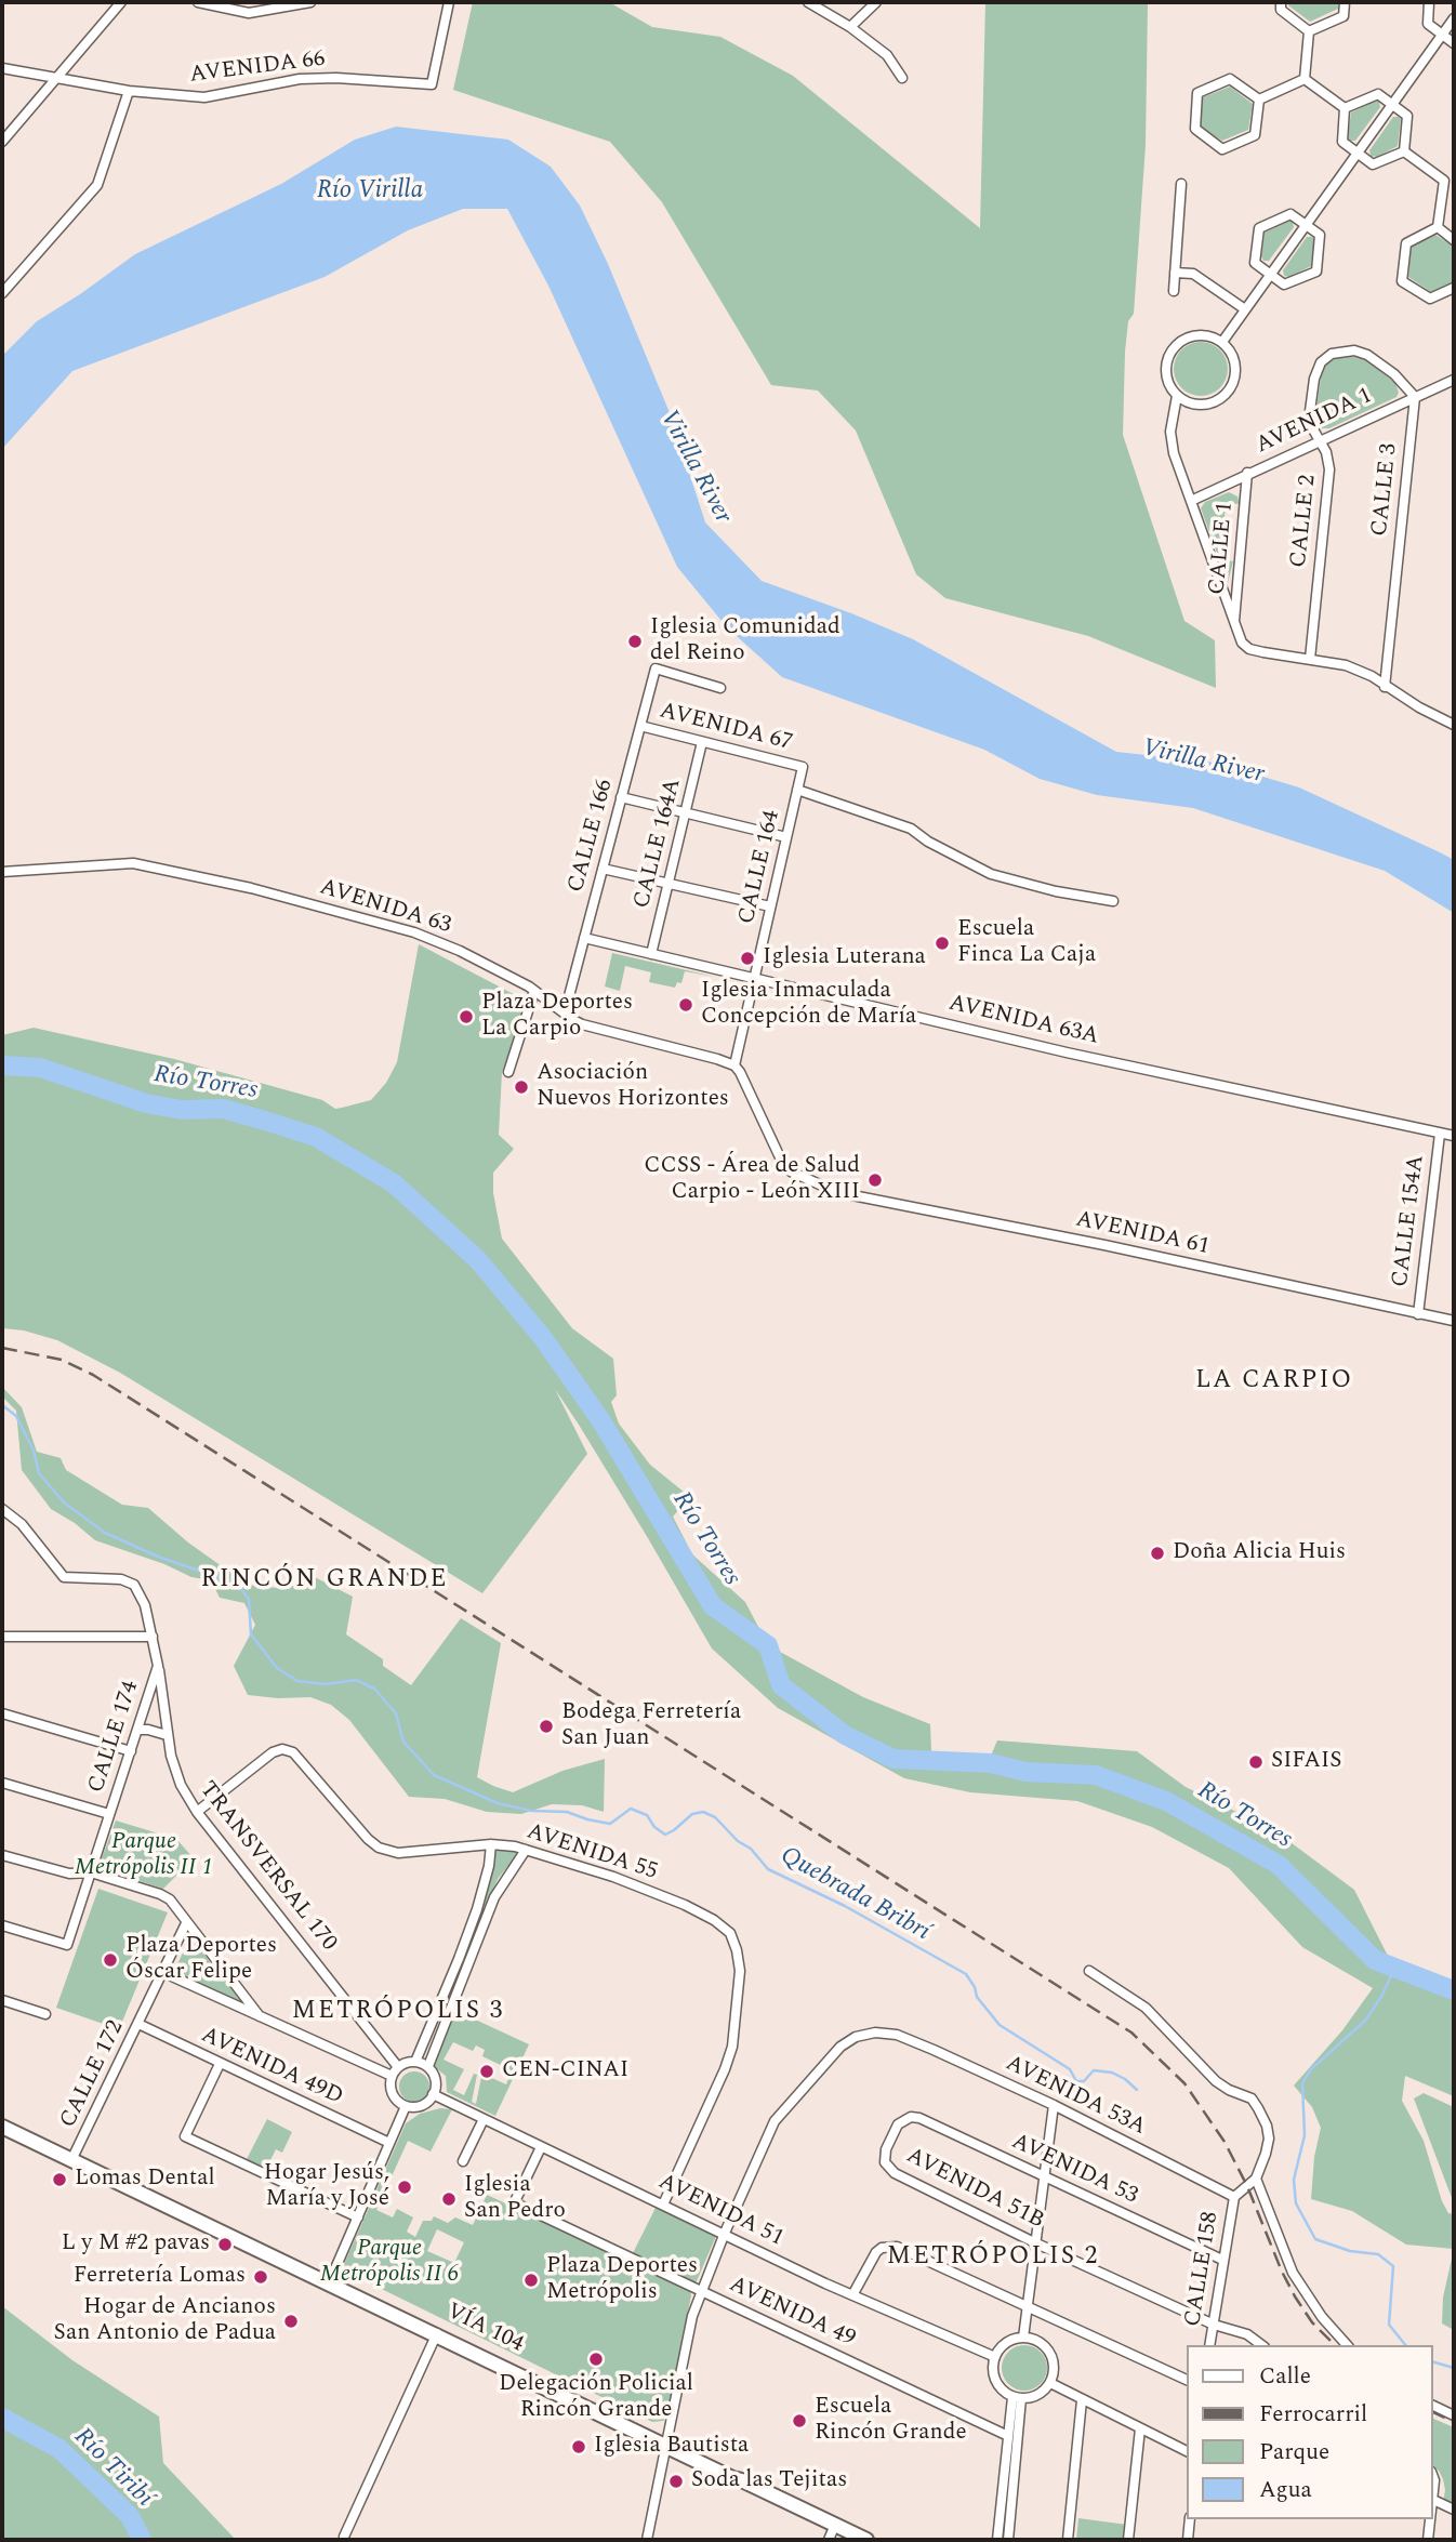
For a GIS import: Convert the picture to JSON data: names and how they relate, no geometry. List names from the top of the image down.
{
  "streets": {
    "main road": ["VÍA 104"],
    "street": [
      "AVENIDA 66",
      "AVENIDA 1",
      "CALLE 3",
      "CALLE 2",
      "CALLE 1",
      "AVENIDA 67",
      "CALLE 166",
      "CALLE 164A",
      "CALLE 164",
      "AVENIDA 63",
      "AVENIDA 63A",
      "CALLE 154A",
      "AVENIDA 61",
      "CALLE 174",
      "AVENIDA 55",
      "TRANSVERSAL 170",
      "AVENIDA 49D",
      "CALLE 172",
      "AVENIDA 53A",
      "AVENIDA 53",
      "AVENIDA 51B",
      "AVENIDA 51",
      "CALLE 158",
      "AVENIDA 49"
    ]
  },
  "crossings": [
    ["AVENIDA 1", "CALLE 3"],
    ["AVENIDA 1", "CALLE 2"],
    ["AVENIDA 1", "CALLE 1"],
    ["CALLE 3", "CALLE 2"],
    ["AVENIDA 67", "CALLE 166"],
    ["AVENIDA 67", "CALLE 164A"],
    ["AVENIDA 67", "CALLE 164"],
    ["CALLE 166", "AVENIDA 63"],
    ["CALLE 166", "AVENIDA 63A"],
    ["CALLE 164A", "AVENIDA 63A"],
    ["CALLE 164", "AVENIDA 63"],
    ["CALLE 164", "AVENIDA 63A"],
    ["CALLE 164", "AVENIDA 61"],
    ["AVENIDA 63", "AVENIDA 61"],
    ["AVENIDA 63A", "CALLE 154A"],
    ["CALLE 154A", "AVENIDA 61"],
    ["CALLE 174", "TRANSVERSAL 170"],
    ["AVENIDA 55", "TRANSVERSAL 170"],
    ["AVENIDA 55", "AVENIDA 51"],
    ["TRANSVERSAL 170", "AVENIDA 51"],
    ["AVENIDA 49D", "CALLE 172"],
    ["CALLE 172", "VÍA 104"],
    ["AVENIDA 53A", "AVENIDA 51"],
    ["AVENIDA 53A", "CALLE 158"],
    ["AVENIDA 53", "AVENIDA 51B"],
    ["AVENIDA 53", "CALLE 158"],
    ["AVENIDA 51B", "CALLE 158"],
    ["AVENIDA 51", "AVENIDA 49"]
  ],
  "districts": [
    "LA CARPIO",
    "RINCÓN GRANDE",
    "METRÓPOLIS 3",
    "METRÓPOLIS 2"
  ],
  "water": [
    "Río Virilla",
    "Virilla River",
    "Río Torres",
    "Quebrada Bribrí",
    "Río Tiribí"
  ],
  "parks": ["Parque Metrópolis II 1", "Parque Metrópolis II 6"],
  "places": [
    "Iglesia Comunidad del Reino",
    "Escuela Finca La Caja",
    "Iglesia Luterana",
    "Iglesia Inmaculada Concepción de María",
    "Plaza Deportes La Carpio",
    "Asociación Nuevos Horizontes",
    "CCSS - Área de Salud Carpio - León XIII",
    "Doña Alicia Huis",
    "Bodega Ferretería San Juan",
    "SIFAIS",
    "Plaza Deportes Óscar Felipe",
    "CEN-CINAI",
    "Lomas Dental",
    "Hogar Jesús, María y José",
    "Iglesia San Pedro",
    "L y M #2 pavas",
    "Ferretería Lomas",
    "Plaza Deportes Metrópolis",
    "Hogar de Ancianos San Antonio de Padua",
    "Delegación Policial Rincón Grande",
    "Escuela Rincón Grande",
    "Iglesia Bautista",
    "Soda las Tejitas"
  ],
  "legend": [
    "Calle",
    "Ferrocarril",
    "Parque",
    "Agua"
  ]
}
